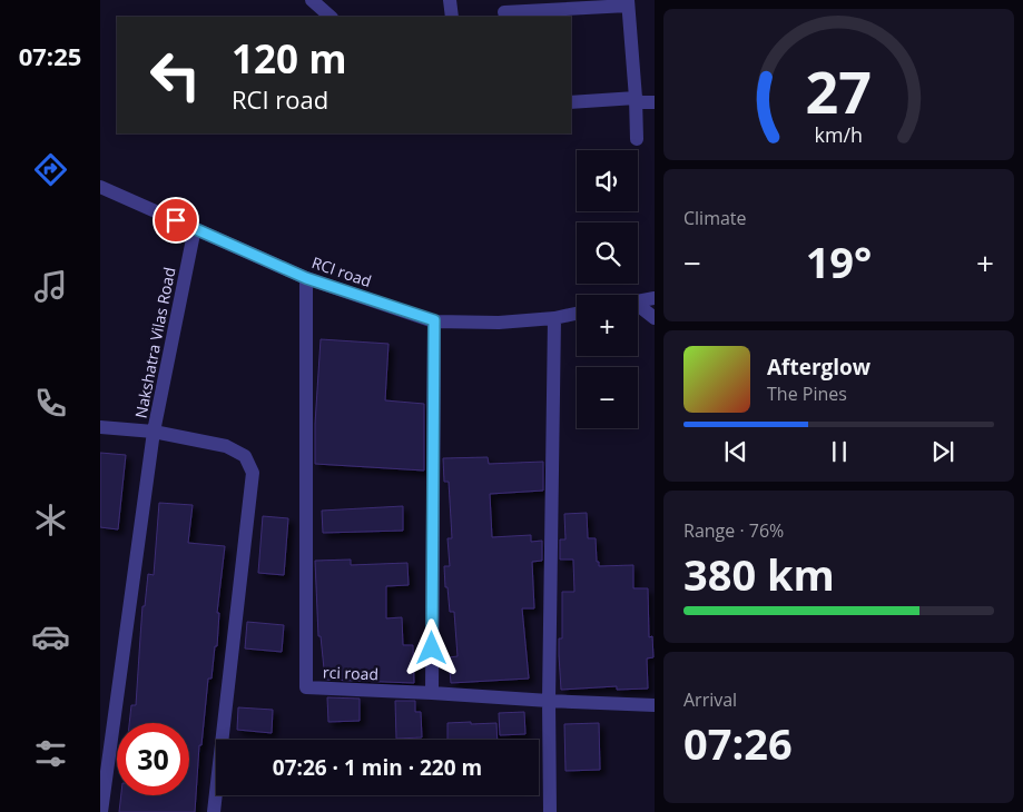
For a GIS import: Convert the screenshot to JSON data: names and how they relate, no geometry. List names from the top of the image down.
{
  "streets": {
    "street": ["RCI road", "Nakshatra Vilas Road", "rci road"]
  },
  "crossings": [
    ["RCI road", "Nakshatra Vilas Road"],
    ["RCI road", "rci road"]
  ],
  "page": {
    "tabs": "07:25",
    "turn": ["120 m", "RCI road"],
    "map_buttons": ["+", "−"],
    "tile": [
      "Climate",
      ["Range · 76%", "380 km"],
      ["Arrival", "07:26"]
    ],
    "heat": ["−", "19°", "+"],
    "song": ["Afterglow", "The Pines"],
    "limit": "30",
    "trip": "07:26 · 1 min · 220 m",
    "gauge": ["27", "km/h"]
  }
}
